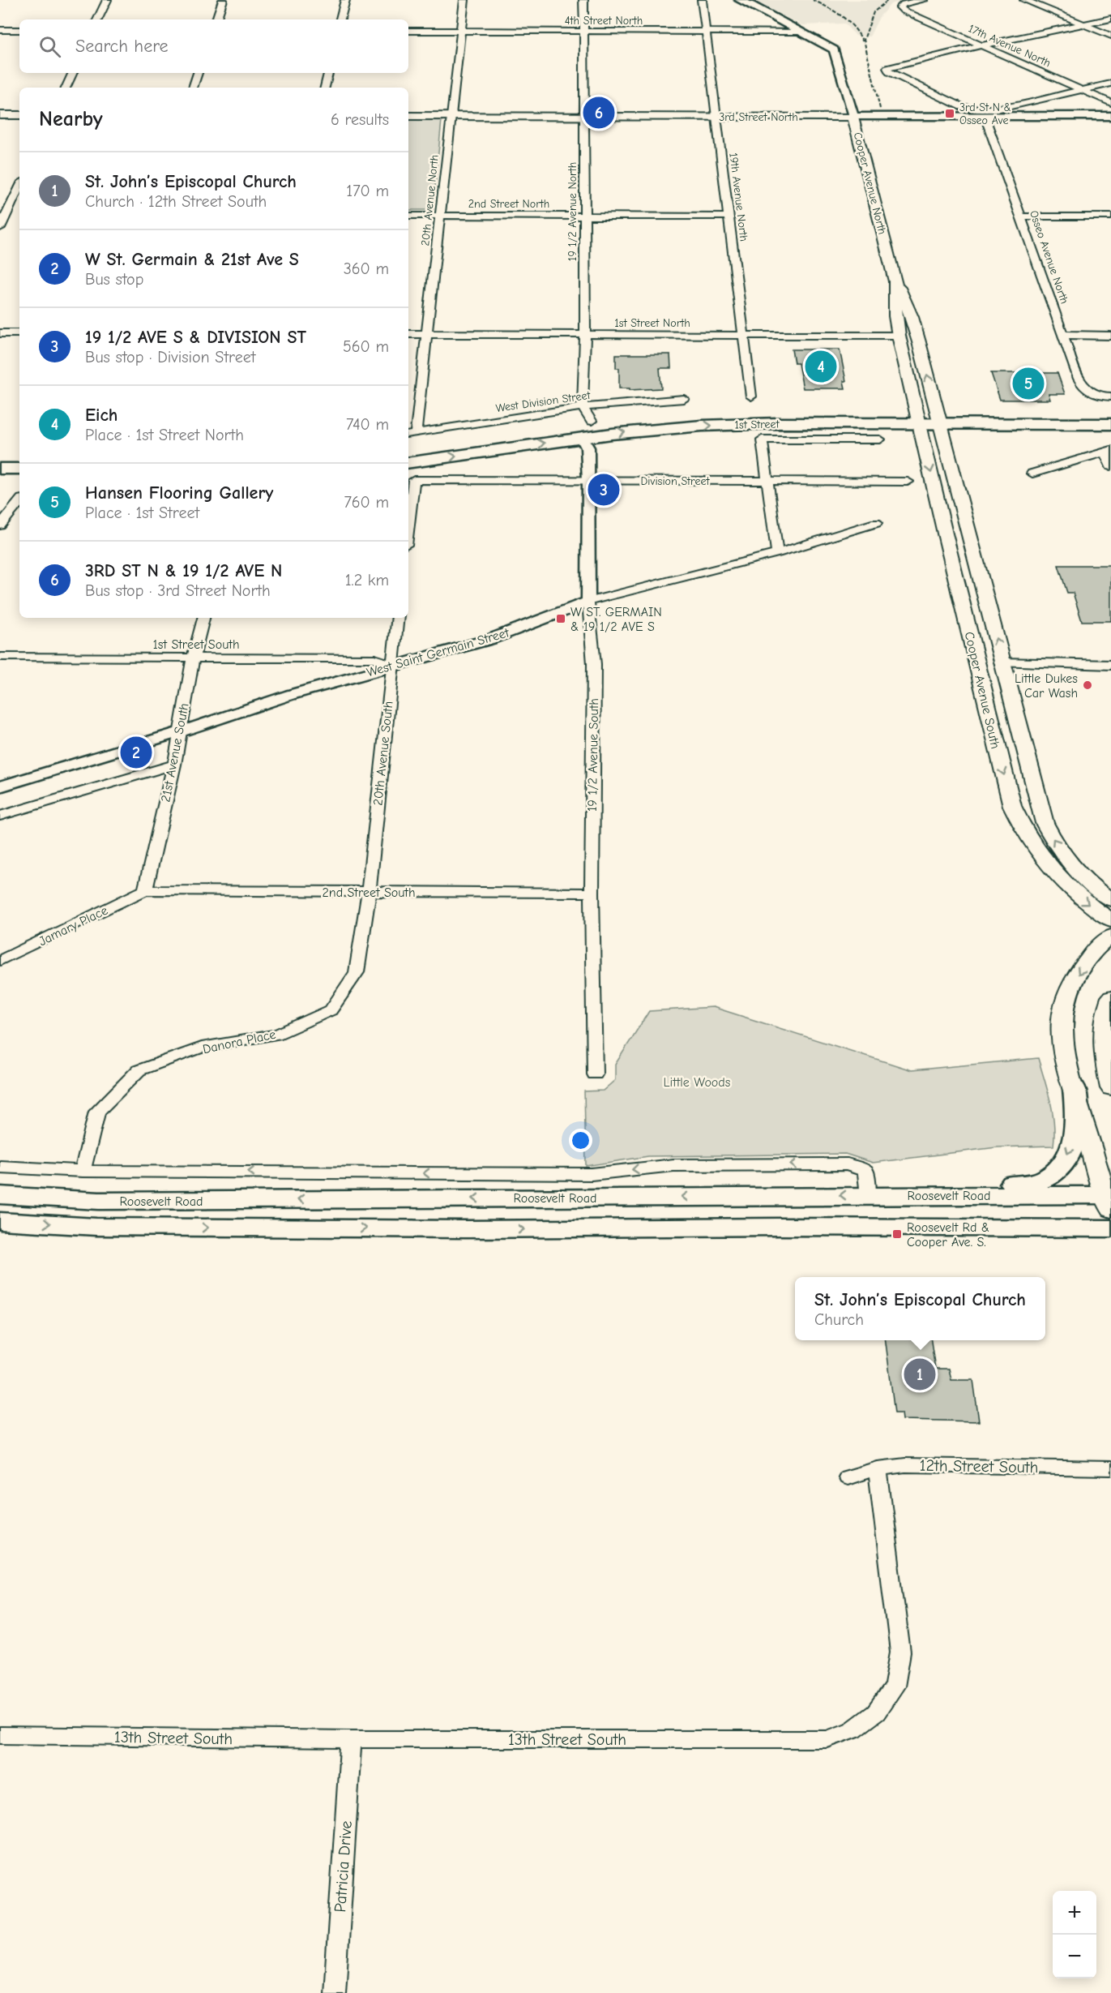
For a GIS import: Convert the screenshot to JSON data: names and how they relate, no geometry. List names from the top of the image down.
{
  "streets": {
    "highway": ["1st Street"],
    "main road": [
      "3rd Street North",
      "Cooper Avenue North",
      "Cooper Avenue South",
      "Roosevelt Road"
    ],
    "street": [
      "4th Street North",
      "17th Avenue North",
      "19th Avenue North",
      "20th Avenue North",
      "2nd Street North",
      "19 1/2 Avenue North",
      "Osseo Avenue North",
      "1st Street North",
      "West Division Street",
      "Division Street",
      "1st Street South",
      "West Saint Germain Street",
      "21st Avenue South",
      "20th Avenue South",
      "19 1/2 Avenue South",
      "2nd Street South",
      "Jamary Place",
      "Danora Place",
      "12th Street South",
      "13th Street South",
      "Patricia Drive"
    ]
  },
  "crossings": [
    ["4th Street North", "Cooper Avenue North"],
    ["4th Street North", "19th Avenue North"],
    ["4th Street North", "20th Avenue North"],
    ["4th Street North", "19 1/2 Avenue North"],
    ["3rd Street North", "Cooper Avenue North"],
    ["3rd Street North", "19th Avenue North"],
    ["3rd Street North", "20th Avenue North"],
    ["3rd Street North", "19 1/2 Avenue North"],
    ["3rd Street North", "Osseo Avenue North"],
    ["Cooper Avenue North", "1st Street North"],
    ["Cooper Avenue North", "1st Street"],
    ["Cooper Avenue North", "Cooper Avenue South"],
    ["19th Avenue North", "2nd Street North"],
    ["19th Avenue North", "1st Street North"],
    ["20th Avenue North", "2nd Street North"],
    ["20th Avenue North", "1st Street North"],
    ["20th Avenue North", "West Division Street"],
    ["2nd Street North", "19 1/2 Avenue North"],
    ["19 1/2 Avenue North", "1st Street North"],
    ["19 1/2 Avenue North", "West Division Street"],
    ["1st Street", "Cooper Avenue South"],
    ["1st Street", "19 1/2 Avenue South"],
    ["Division Street", "19 1/2 Avenue South"],
    ["1st Street South", "West Saint Germain Street"],
    ["1st Street South", "21st Avenue South"],
    ["1st Street South", "20th Avenue South"],
    ["West Saint Germain Street", "21st Avenue South"],
    ["West Saint Germain Street", "20th Avenue South"],
    ["West Saint Germain Street", "19 1/2 Avenue South"],
    ["21st Avenue South", "2nd Street South"],
    ["21st Avenue South", "Jamary Place"],
    ["20th Avenue South", "2nd Street South"],
    ["20th Avenue South", "Danora Place"],
    ["19 1/2 Avenue South", "2nd Street South"],
    ["2nd Street South", "Jamary Place"],
    ["2nd Street South", "Danora Place"],
    ["12th Street South", "13th Street South"],
    ["13th Street South", "Patricia Drive"]
  ],
  "parks": ["Little Woods"],
  "places": {
    "transit": ["3rd St N & Osseo Ave", "W ST. GERMAIN & 19 1/2 AVE S", "Roosevelt Rd & Cooper Ave. S."],
    "other": ["Little Dukes Car Wash"]
  },
  "page": {
    "search": "Search here",
    "heading": ["Nearby", "6 results"],
    "pins": [
      "6",
      "4",
      "5",
      "3",
      "2",
      "1"
    ],
    "list": [
      {
        "mark": "1",
        "name": "St. John’s Episcopal Church",
        "note": "Church · 12th Street South",
        "value": "170 m"
      },
      {
        "mark": "2",
        "name": "W St. Germain & 21st Ave S",
        "note": "Bus stop",
        "value": "360 m"
      },
      {
        "mark": "3",
        "name": "19 1/2 AVE S & DIVISION ST",
        "note": "Bus stop · Division Street",
        "value": "560 m"
      },
      {
        "mark": "4",
        "name": "Eich",
        "note": "Place · 1st Street North",
        "value": "740 m"
      },
      {
        "mark": "5",
        "name": "Hansen Flooring Gallery",
        "note": "Place · 1st Street",
        "value": "760 m"
      },
      {
        "mark": "6",
        "name": "3RD ST N & 19 1/2 AVE N",
        "note": "Bus stop · 3rd Street North",
        "value": "1.2 km"
      }
    ],
    "popup": ["St. John’s Episcopal Church", "Church"],
    "map_buttons": ["+", "−"]
  }
}
